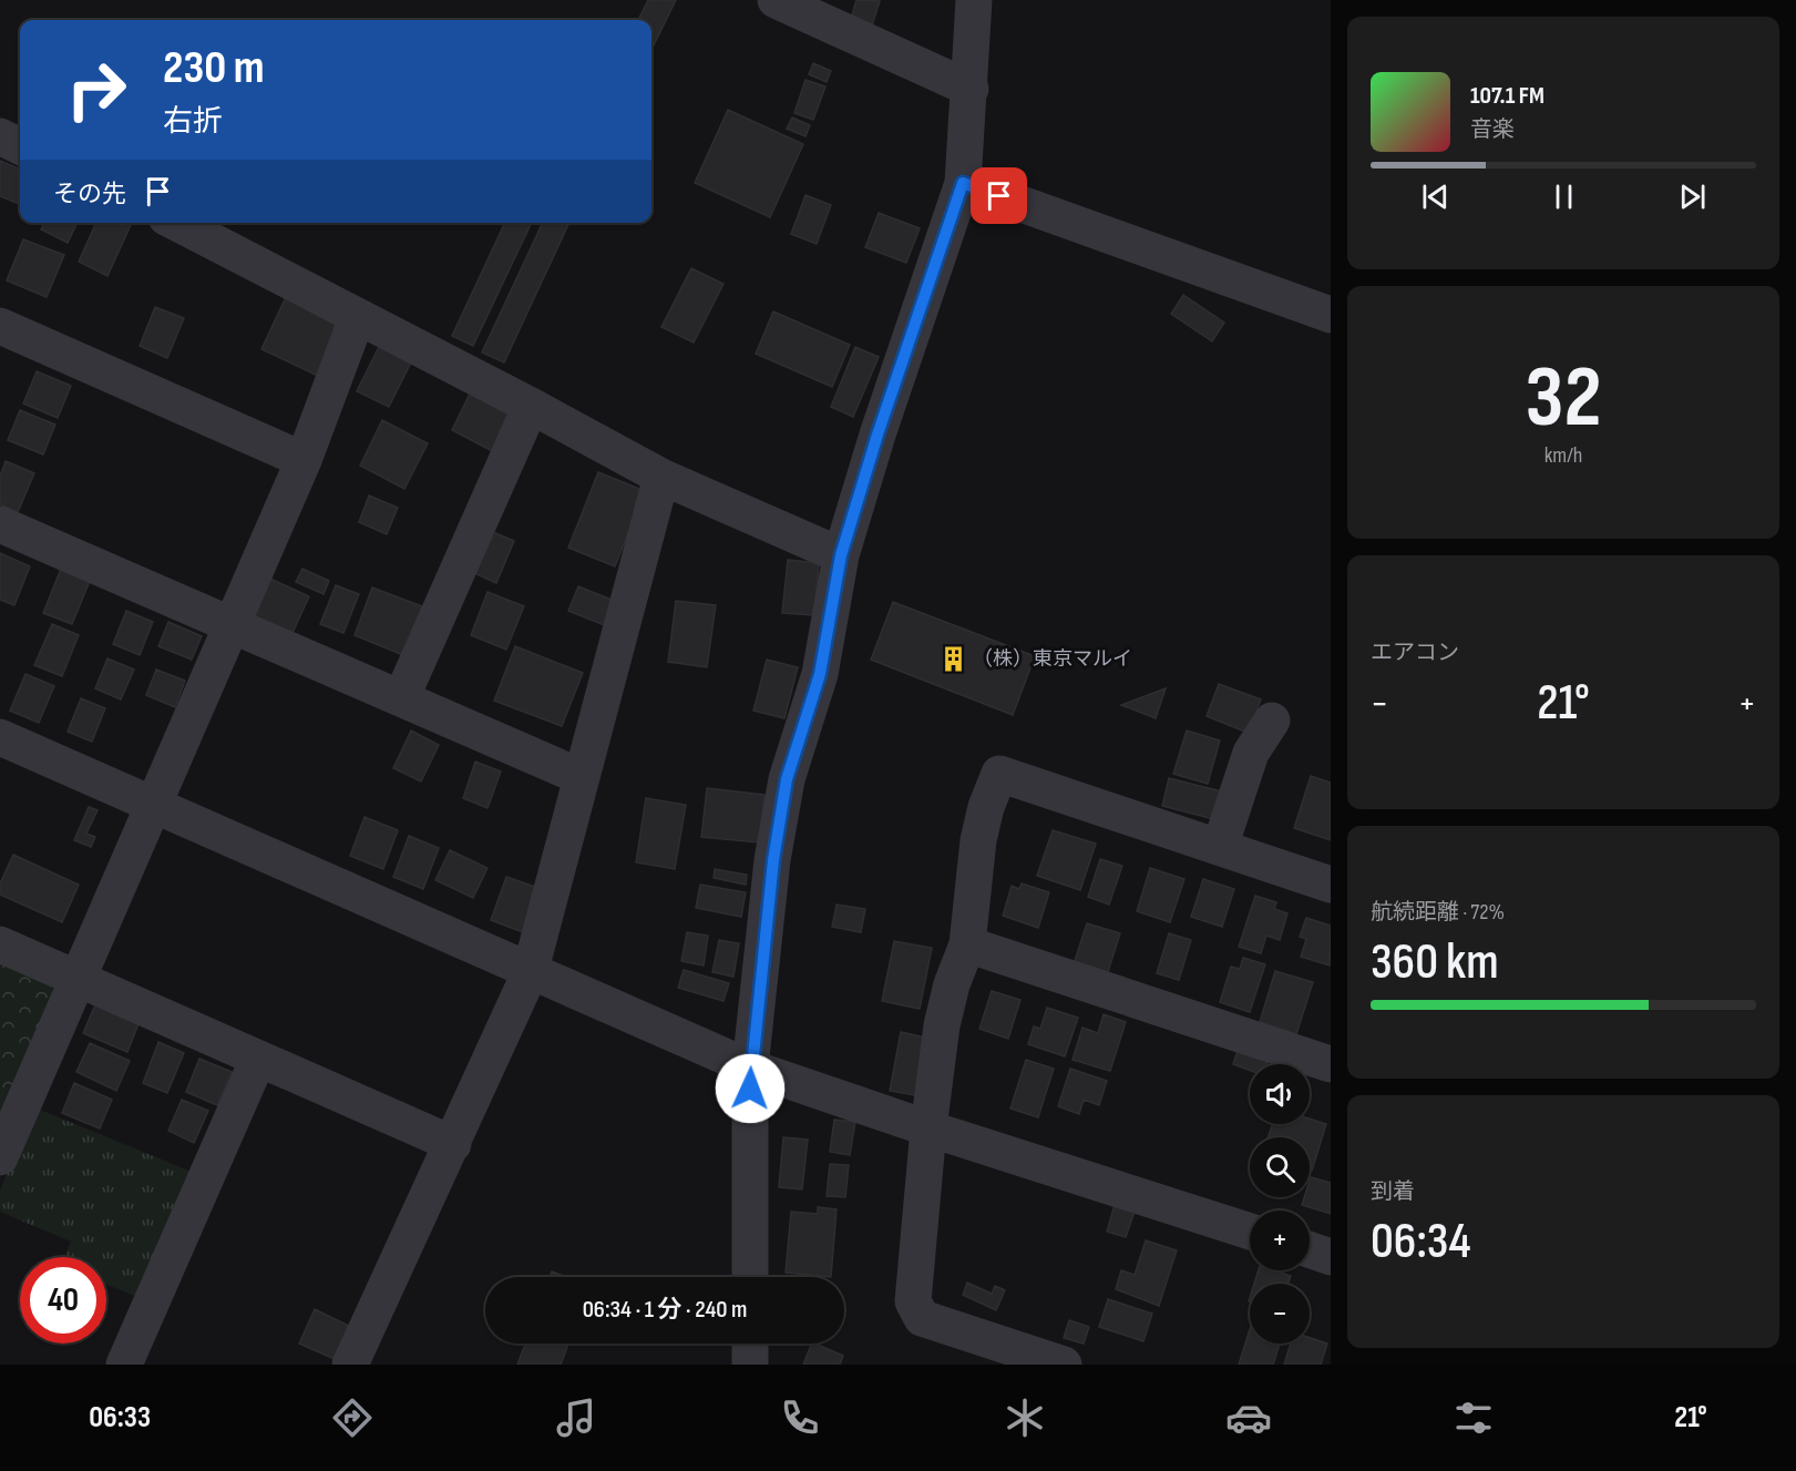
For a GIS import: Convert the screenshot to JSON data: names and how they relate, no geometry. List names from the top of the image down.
{
  "places": {
    "building": ["（株）東京マルイ"]
  },
  "page": {
    "turn": ["230 m", "右折"],
    "song": ["107.1 FM", "音楽"],
    "then": "その先",
    "tile": [
      ["32", "km/h"],
      "エアコン",
      ["航続距離 · 72%", "360 km"],
      ["到着", "06:34"]
    ],
    "heat": ["−", "21°", "+"],
    "map_buttons": ["+", "−"],
    "limit": "40",
    "trip": "06:34 · 1 分 · 240 m",
    "tabs": ["06:33", "21°"]
  }
}
